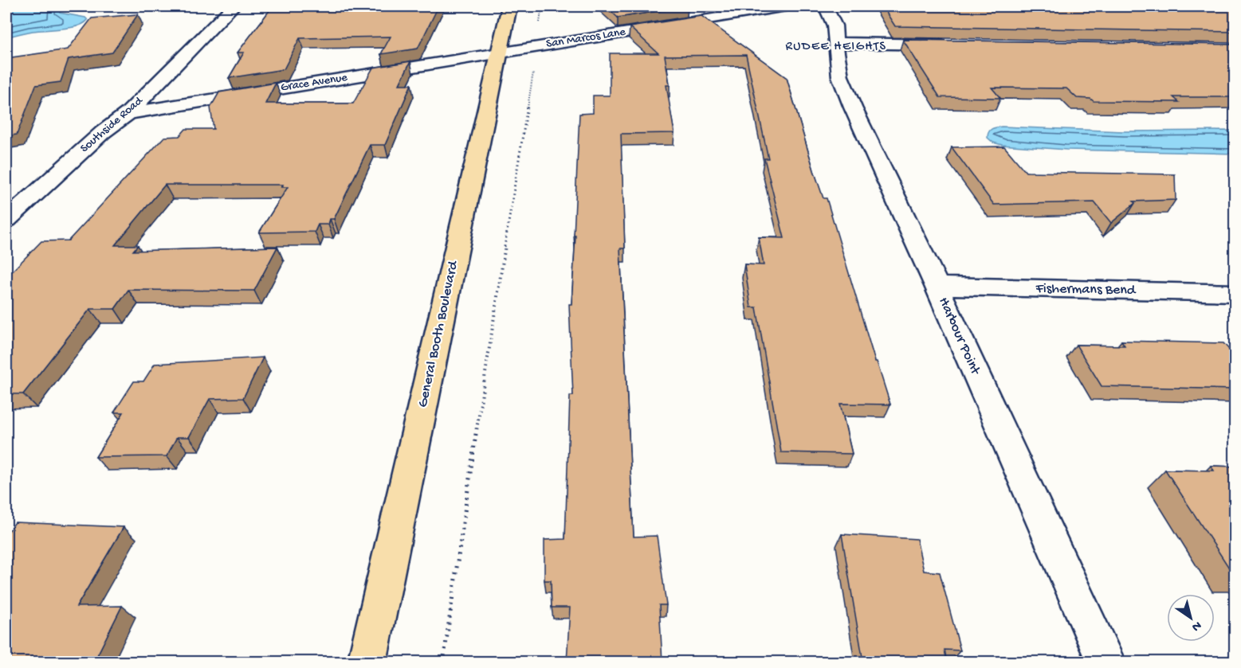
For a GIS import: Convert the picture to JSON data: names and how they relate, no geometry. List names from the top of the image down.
{
  "streets": {
    "highway": ["General Booth Boulevard"],
    "street": [
      "San Marcos Lane",
      "Grace Avenue",
      "Southside Road",
      "Fishermans Bend",
      "Harbour Point"
    ]
  },
  "crossings": [
    ["San Marcos Lane", "Grace Avenue"],
    ["San Marcos Lane", "General Booth Boulevard"],
    ["Grace Avenue", "Southside Road"],
    ["Grace Avenue", "General Booth Boulevard"],
    ["Fishermans Bend", "Harbour Point"]
  ],
  "districts": ["RUDEE HEIGHTS"],
  "north": "bottom right"
}
